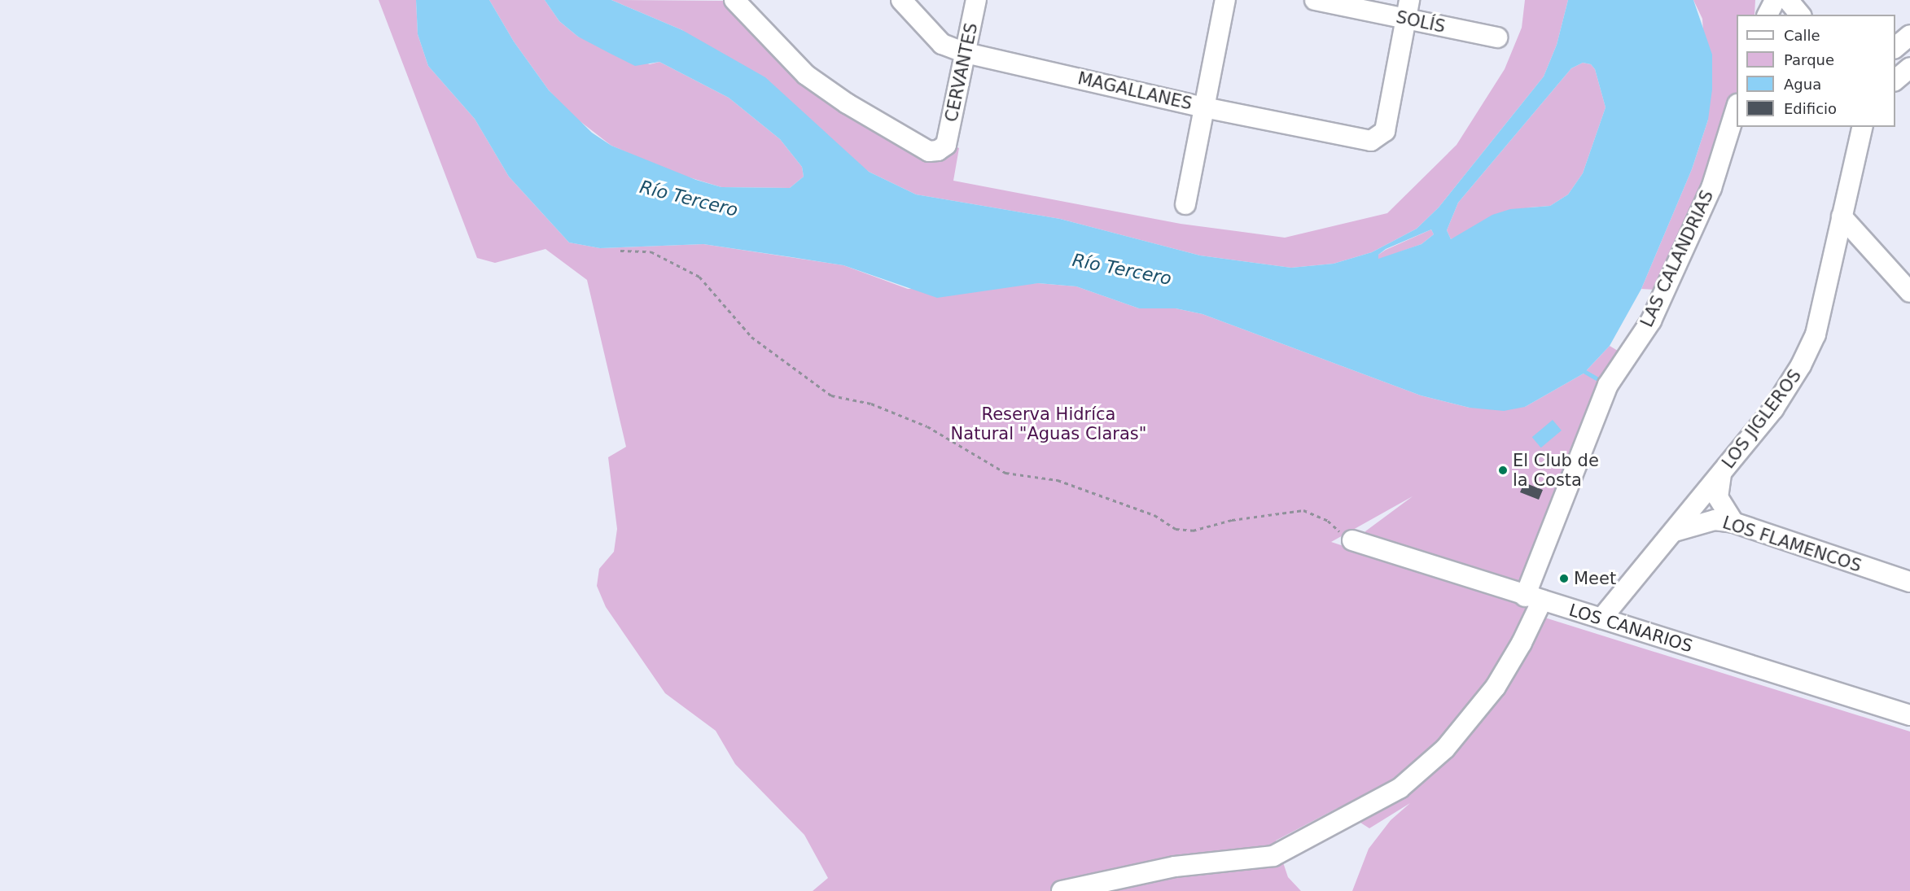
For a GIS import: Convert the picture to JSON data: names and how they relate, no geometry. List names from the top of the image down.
{
  "streets": {
    "street": [
      "SOLÍS",
      "CERVANTES",
      "MAGALLANES",
      "LAS CALANDRIAS",
      "LOS JIGLEROS",
      "LOS FLAMENCOS",
      "LOS CANARIOS"
    ]
  },
  "crossings": [
    ["SOLÍS", "MAGALLANES"],
    ["CERVANTES", "MAGALLANES"],
    ["LAS CALANDRIAS", "LOS CANARIOS"],
    ["LOS JIGLEROS", "LOS FLAMENCOS"],
    ["LOS JIGLEROS", "LOS CANARIOS"]
  ],
  "water": ["Río Tercero"],
  "parks": ["Reserva Hidríca Natural \"Aguas Claras\""],
  "places": ["El Club de la Costa", "Meet"],
  "legend": [
    "Calle",
    "Parque",
    "Agua",
    "Edificio"
  ]
}
